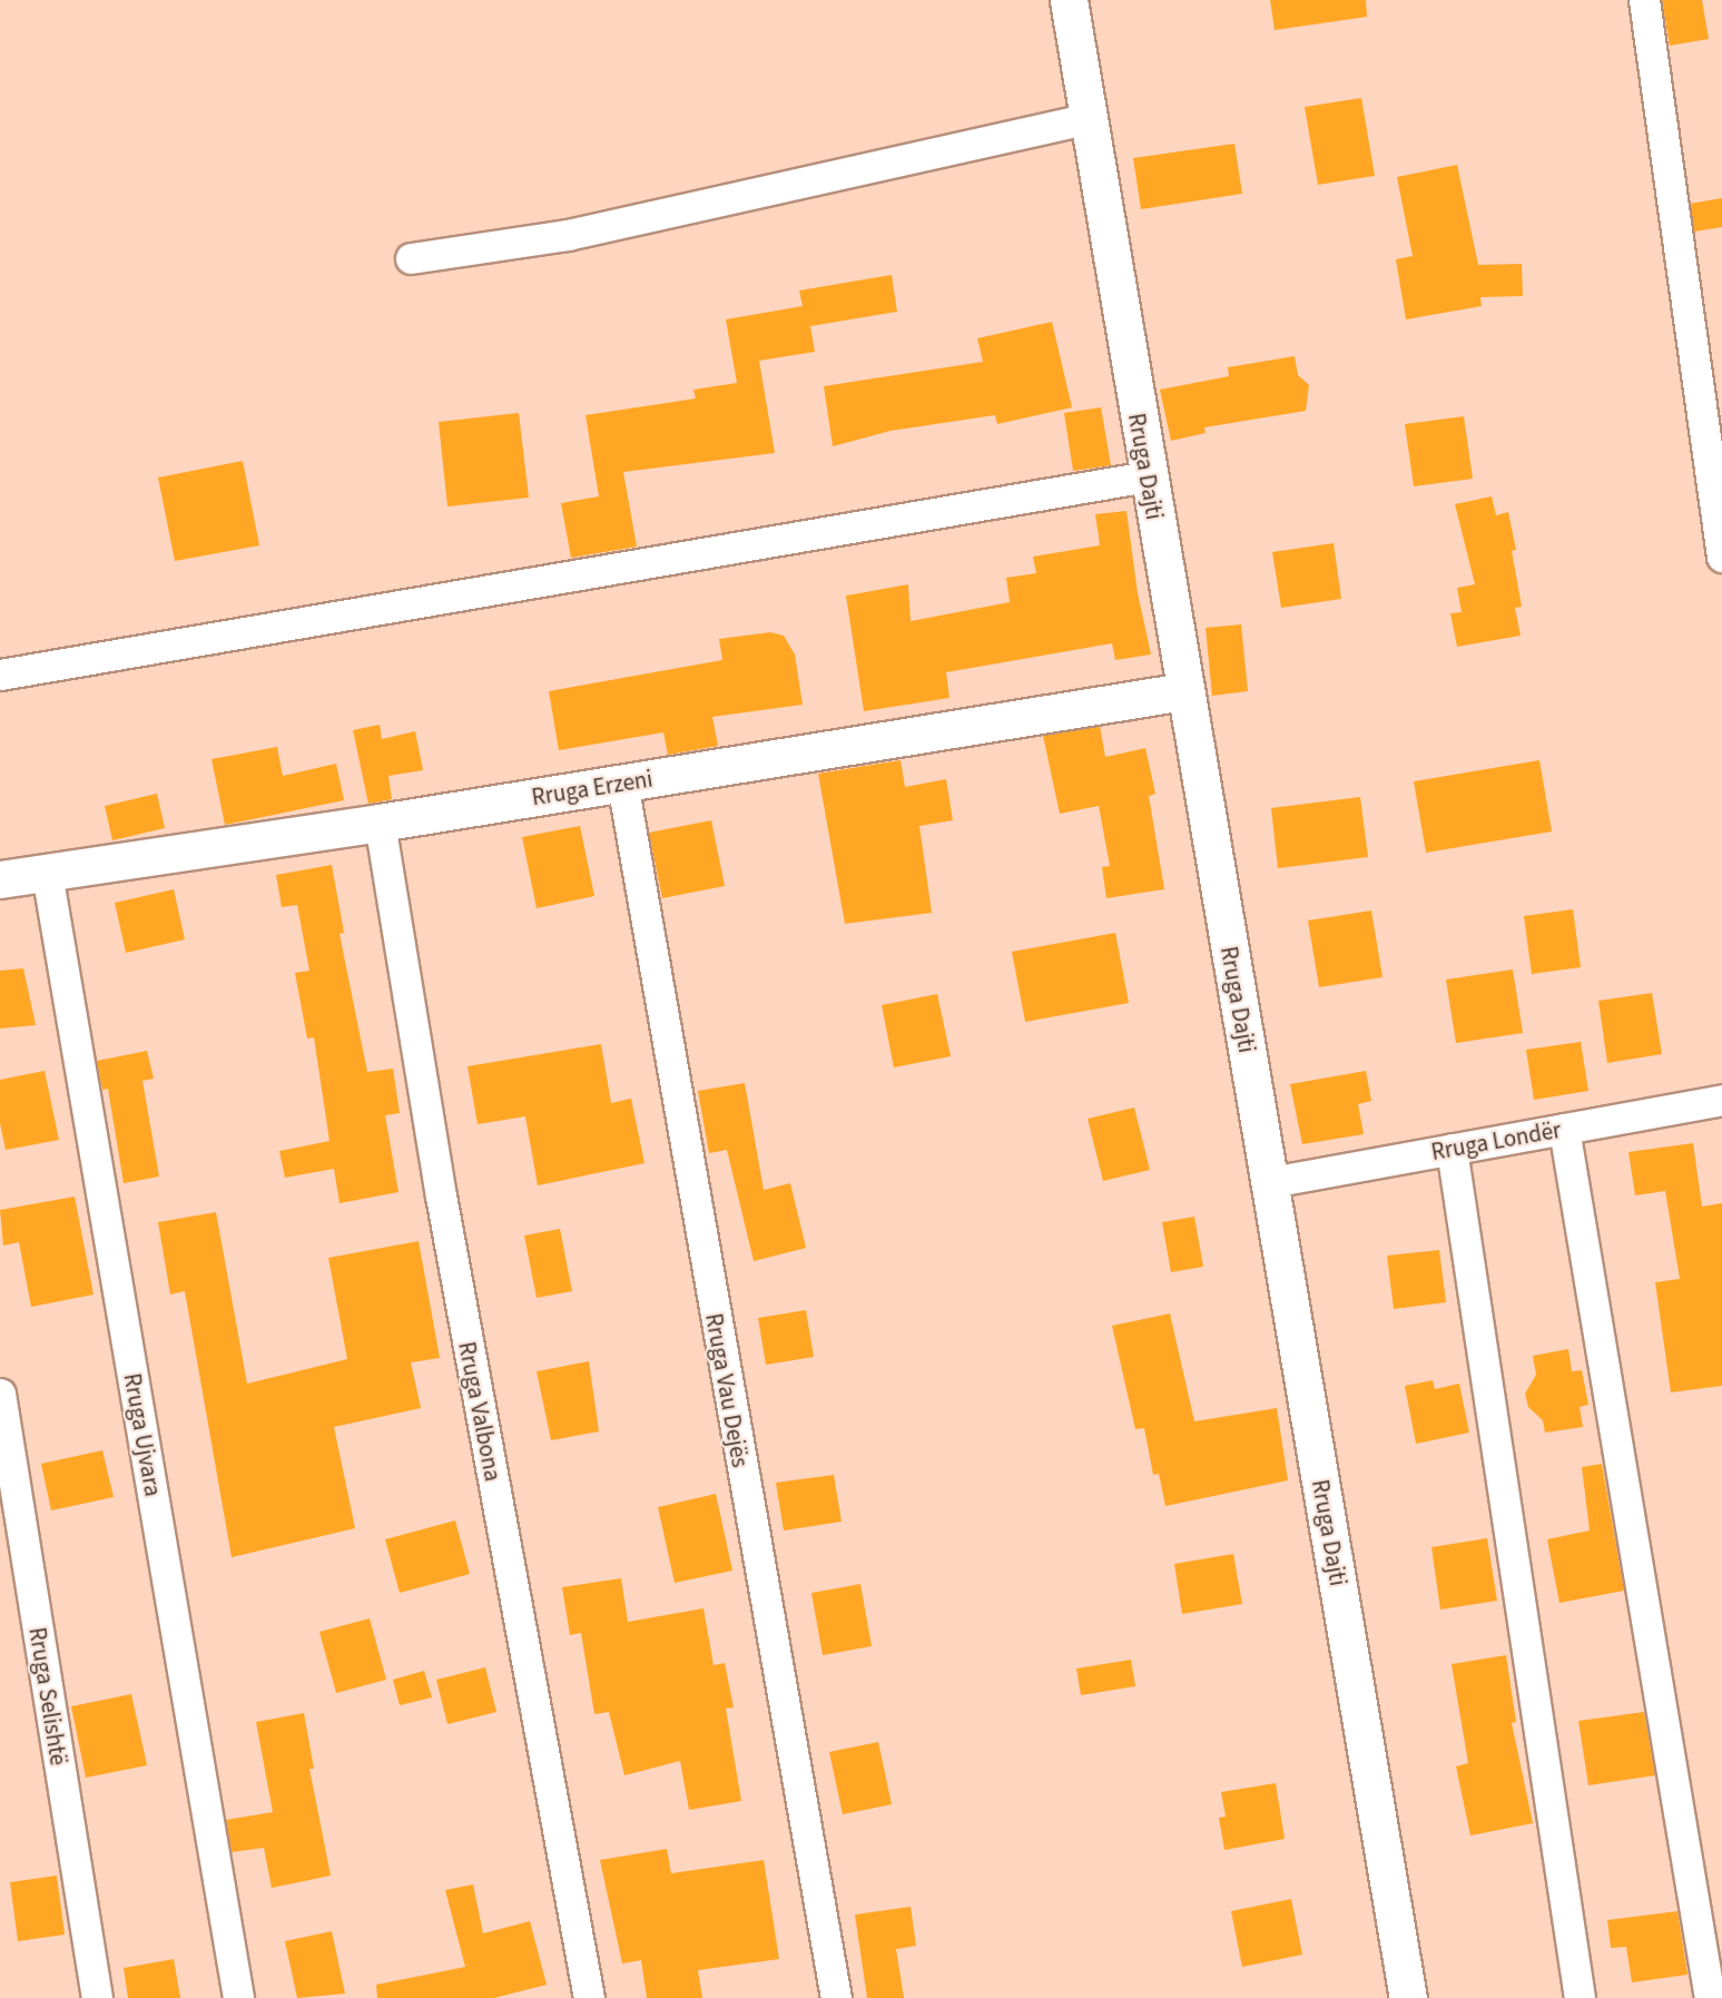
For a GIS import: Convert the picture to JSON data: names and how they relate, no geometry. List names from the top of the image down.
{
  "streets": {
    "street": [
      "Rruga Dajti",
      "Rruga Erzeni",
      "Rruga Londër",
      "Rruga Vau Dejës",
      "Rruga Valbona",
      "Rruga Ujvara",
      "Rruga Selishtë"
    ]
  },
  "crossings": [
    ["Rruga Dajti", "Rruga Erzeni"],
    ["Rruga Dajti", "Rruga Londër"],
    ["Rruga Erzeni", "Rruga Vau Dejës"],
    ["Rruga Erzeni", "Rruga Valbona"],
    ["Rruga Erzeni", "Rruga Ujvara"]
  ]
}
